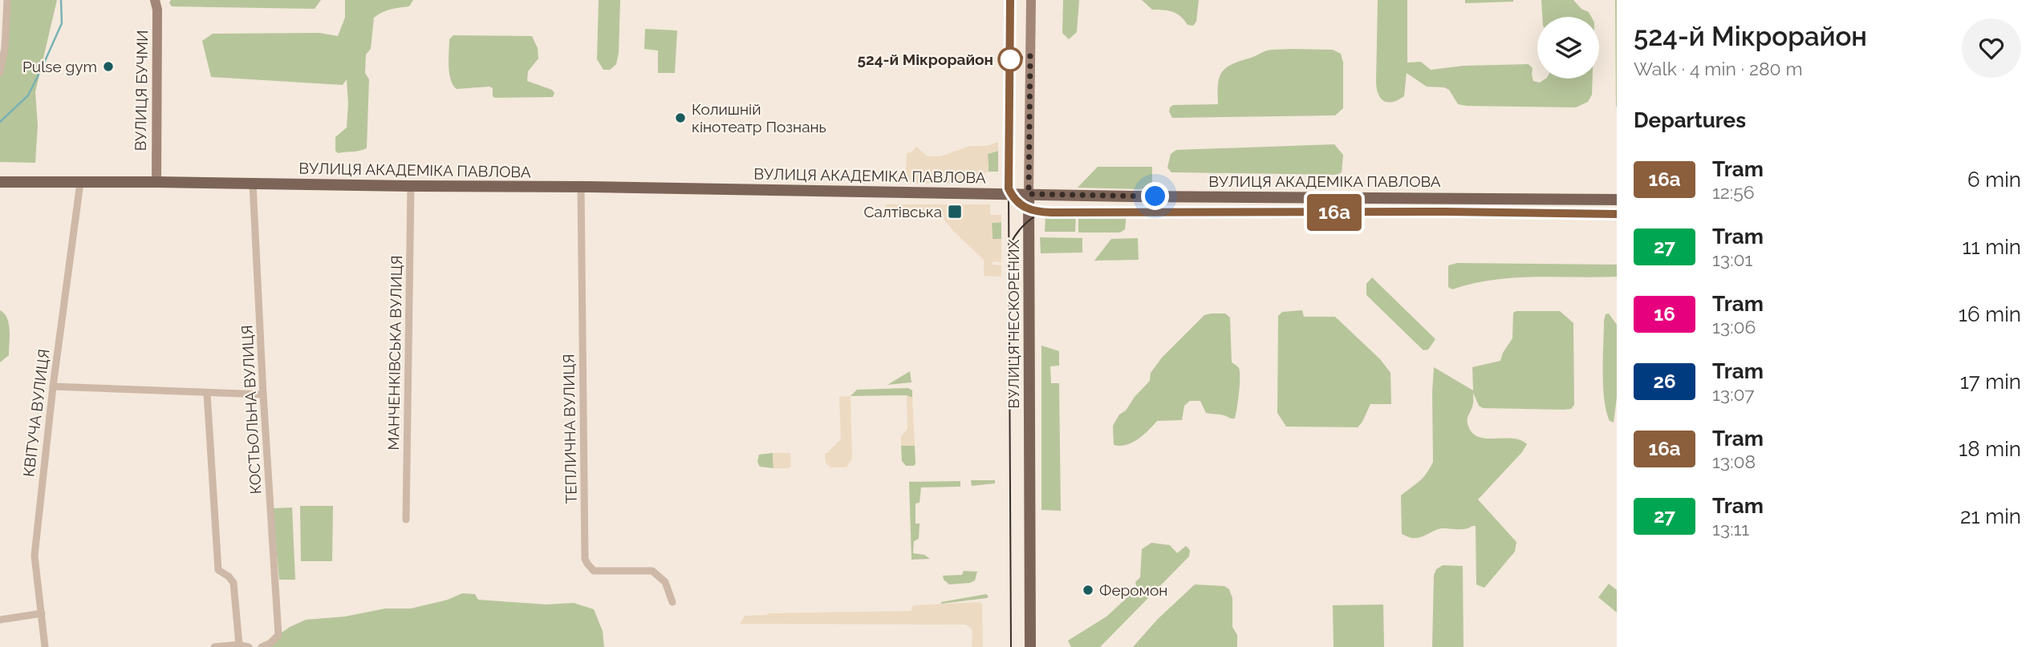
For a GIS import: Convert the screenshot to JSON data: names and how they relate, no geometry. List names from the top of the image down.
{
  "streets": {
    "main road": ["ВУЛИЦЯ БУЧМИ", "ВУЛИЦЯ АКАДЕМІКА ПАВЛОВА", "ВУЛИЦЯ НЕСКОРЕНИХ"],
    "street": [
      "МАНЧЕНКІВСЬКА ВУЛИЦЯ",
      "КОСТЬОЛЬНА ВУЛИЦЯ",
      "КВІТУЧА ВУЛИЦЯ",
      "ТЕПЛИЧНА ВУЛИЦЯ"
    ]
  },
  "crossings": [
    ["ВУЛИЦЯ БУЧМИ", "ВУЛИЦЯ АКАДЕМІКА ПАВЛОВА"],
    ["ВУЛИЦЯ АКАДЕМІКА ПАВЛОВА", "ВУЛИЦЯ НЕСКОРЕНИХ"],
    ["ВУЛИЦЯ АКАДЕМІКА ПАВЛОВА", "МАНЧЕНКІВСЬКА ВУЛИЦЯ"],
    ["ВУЛИЦЯ АКАДЕМІКА ПАВЛОВА", "КОСТЬОЛЬНА ВУЛИЦЯ"],
    ["ВУЛИЦЯ АКАДЕМІКА ПАВЛОВА", "КВІТУЧА ВУЛИЦЯ"],
    ["ВУЛИЦЯ АКАДЕМІКА ПАВЛОВА", "ТЕПЛИЧНА ВУЛИЦЯ"]
  ],
  "places": {
    "other": [
      "524-й Мікрорайон",
      "Pulse gym",
      "Колишній кінотеатр Познань",
      "Феромон"
    ],
    "transit": ["Салтівська"]
  },
  "lines": ["tram line 16a"],
  "page": {
    "on_map": "16a",
    "heading": [
      ["524-й Мікрорайон", "Walk · 4 min · 280 m"],
      "Departures"
    ],
    "list": [
      {
        "mark": "16a",
        "name": "Tram",
        "note": "12:56",
        "value": "6 min"
      },
      {
        "mark": "27",
        "name": "Tram",
        "note": "13:01",
        "value": "11 min"
      },
      {
        "mark": "16",
        "name": "Tram",
        "note": "13:06",
        "value": "16 min"
      },
      {
        "mark": "26",
        "name": "Tram",
        "note": "13:07",
        "value": "17 min"
      },
      {
        "mark": "16a",
        "name": "Tram",
        "note": "13:08",
        "value": "18 min"
      },
      {
        "mark": "27",
        "name": "Tram",
        "note": "13:11",
        "value": "21 min"
      }
    ]
  }
}
